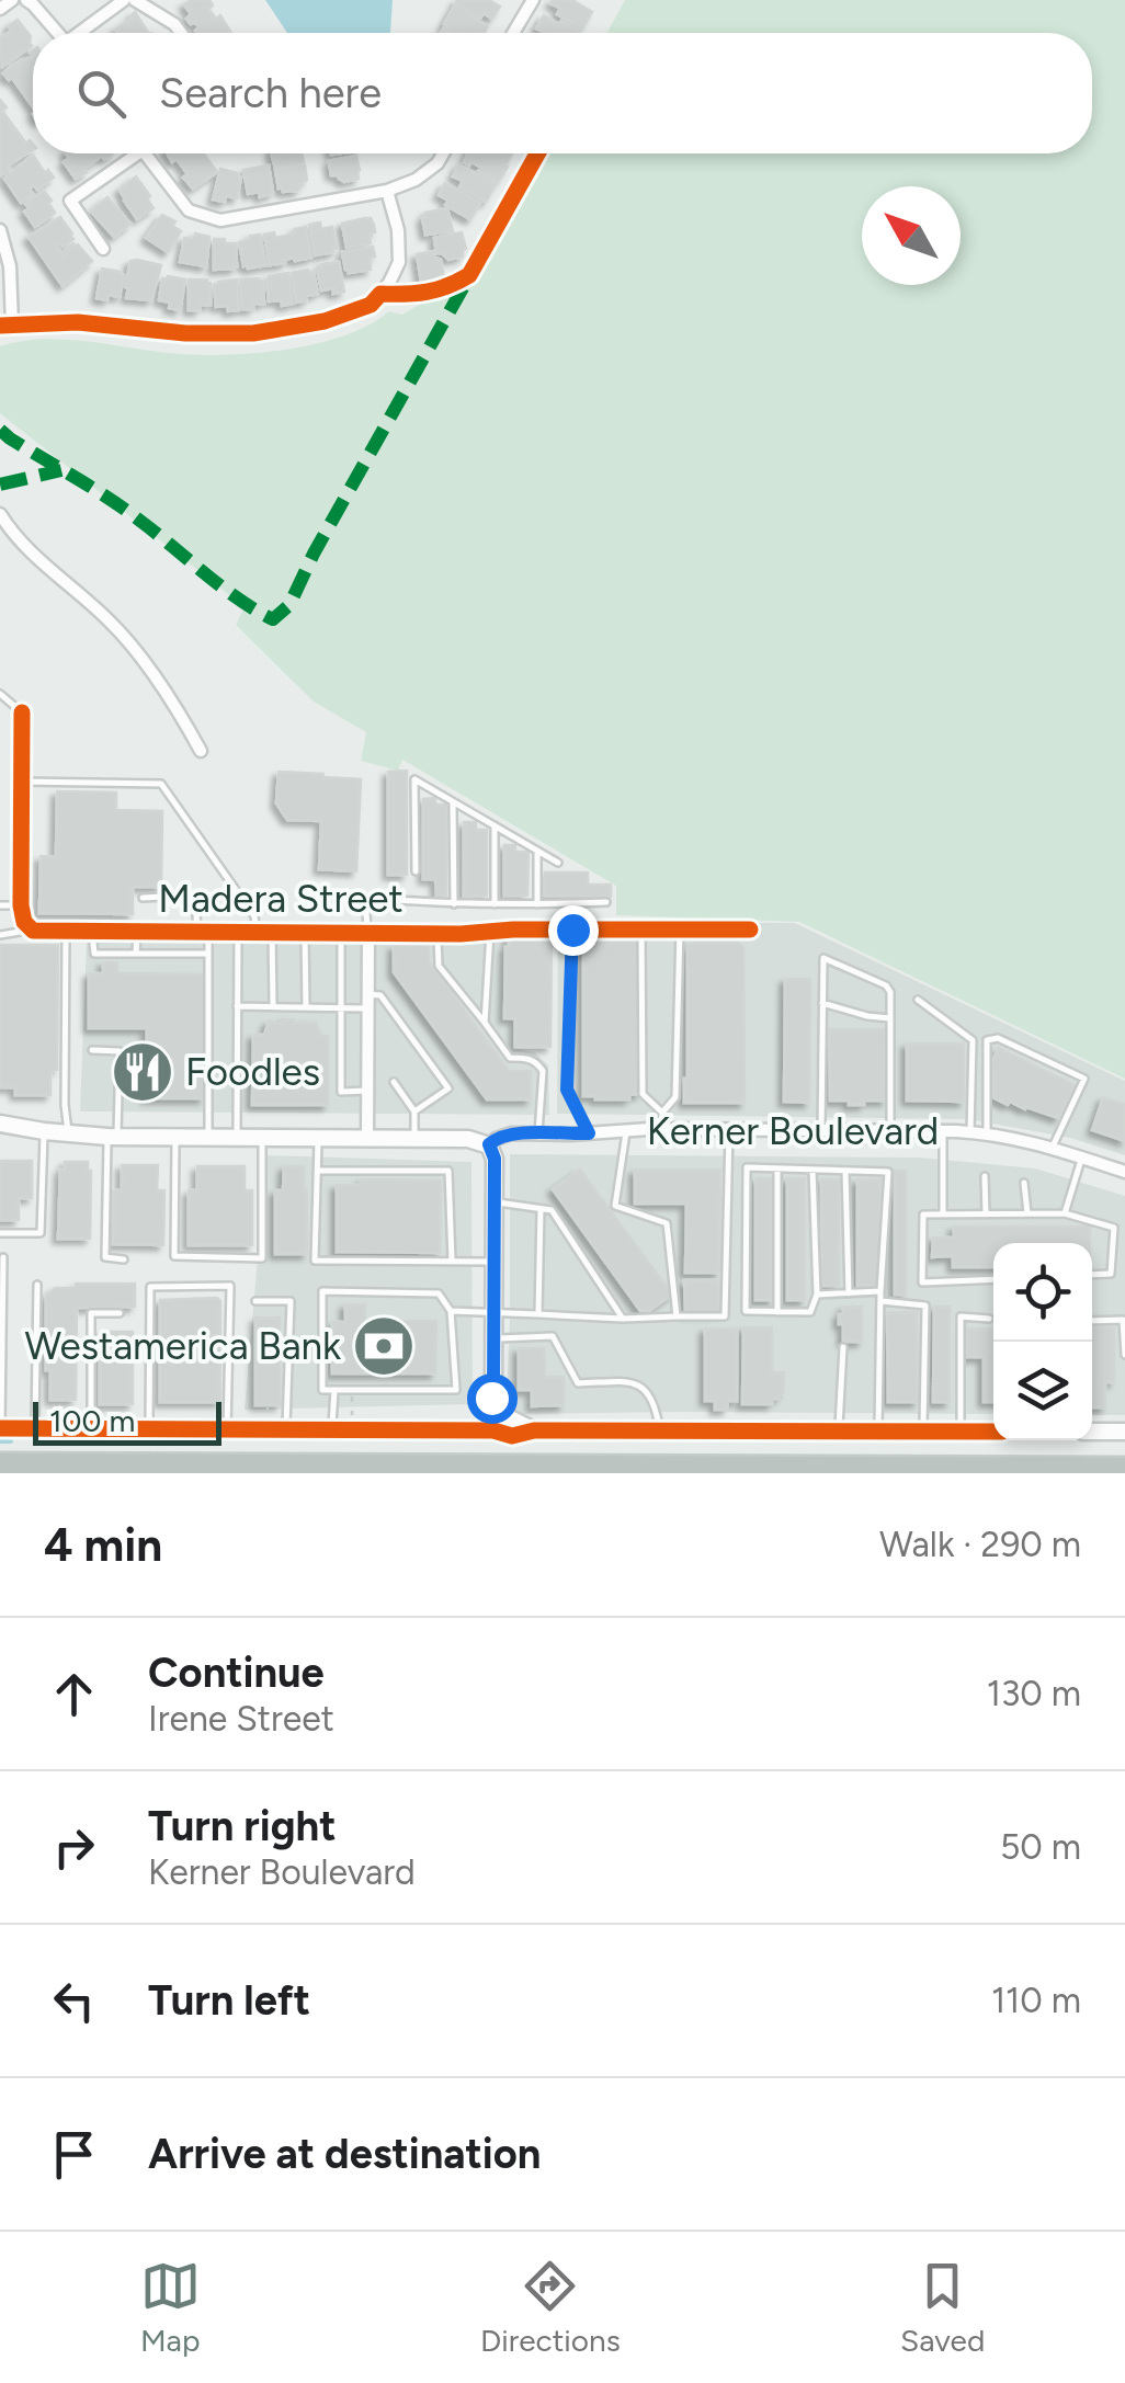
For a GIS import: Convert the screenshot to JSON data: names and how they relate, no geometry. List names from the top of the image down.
{
  "streets": {
    "street": ["Madera Street", "Kerner Boulevard"]
  },
  "places": {
    "restaurant": ["Foodles"],
    "bank": ["Westamerica Bank"]
  },
  "scale_bar": "100 m",
  "north": "top left",
  "page": {
    "search": "Search here",
    "scale": "100 m",
    "heading": ["4 min", "Walk · 290 m"],
    "list": [
      ["Continue", "Irene Street", "130 m"],
      ["Turn right", "Kerner Boulevard", "50 m"],
      ["Turn left", "110 m"],
      "Arrive at destination"
    ],
    "nav": ["Map", "Directions", "Saved"]
  }
}
